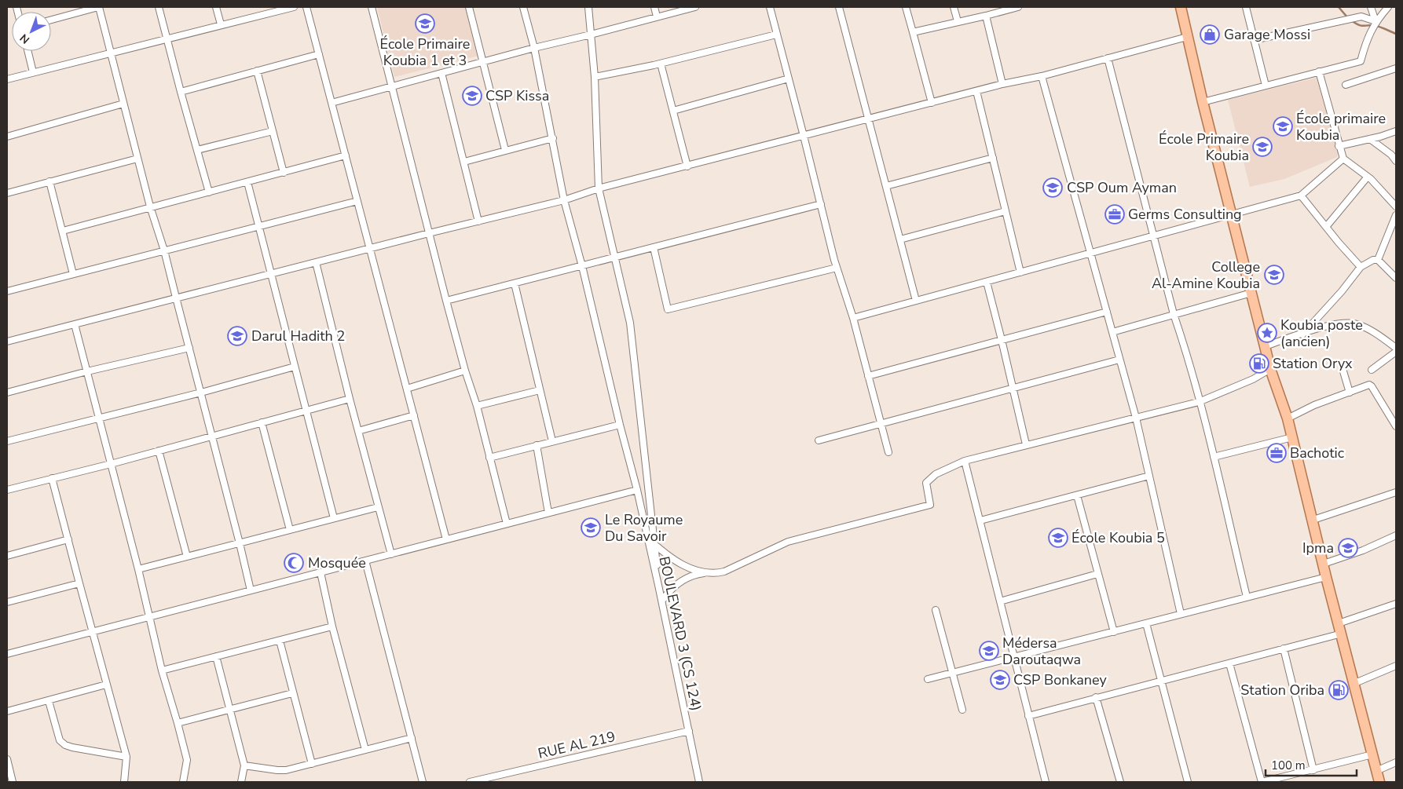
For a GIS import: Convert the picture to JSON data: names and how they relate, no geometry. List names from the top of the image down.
{
  "streets": {
    "street": ["BOULEVARD 3 (CS 124)", "RUE AL 219"]
  },
  "crossings": [
    ["BOULEVARD 3 (CS 124)", "RUE AL 219"]
  ],
  "places": {
    "school or university": [
      "École Primaire Koubia 1 et 3",
      "CSP Kissa",
      "École primaire Koubia",
      "École Primaire Koubia",
      "CSP Oum Ayman",
      "College Al-Amine Koubia",
      "Darul Hadith 2",
      "Le Royaume Du Savoir",
      "École Koubia 5",
      "Ipma",
      "Médersa Daroutaqwa",
      "CSP Bonkaney"
    ],
    "shop": ["Garage Mossi"],
    "office": ["Germs Consulting", "Bachotic"],
    "place": ["Koubia poste (ancien)"],
    "fuel station": ["Station Oryx", "Station Oriba"],
    "mosque": ["Mosquée"]
  },
  "scale_bar": "100 m",
  "north": "bottom left"
}
